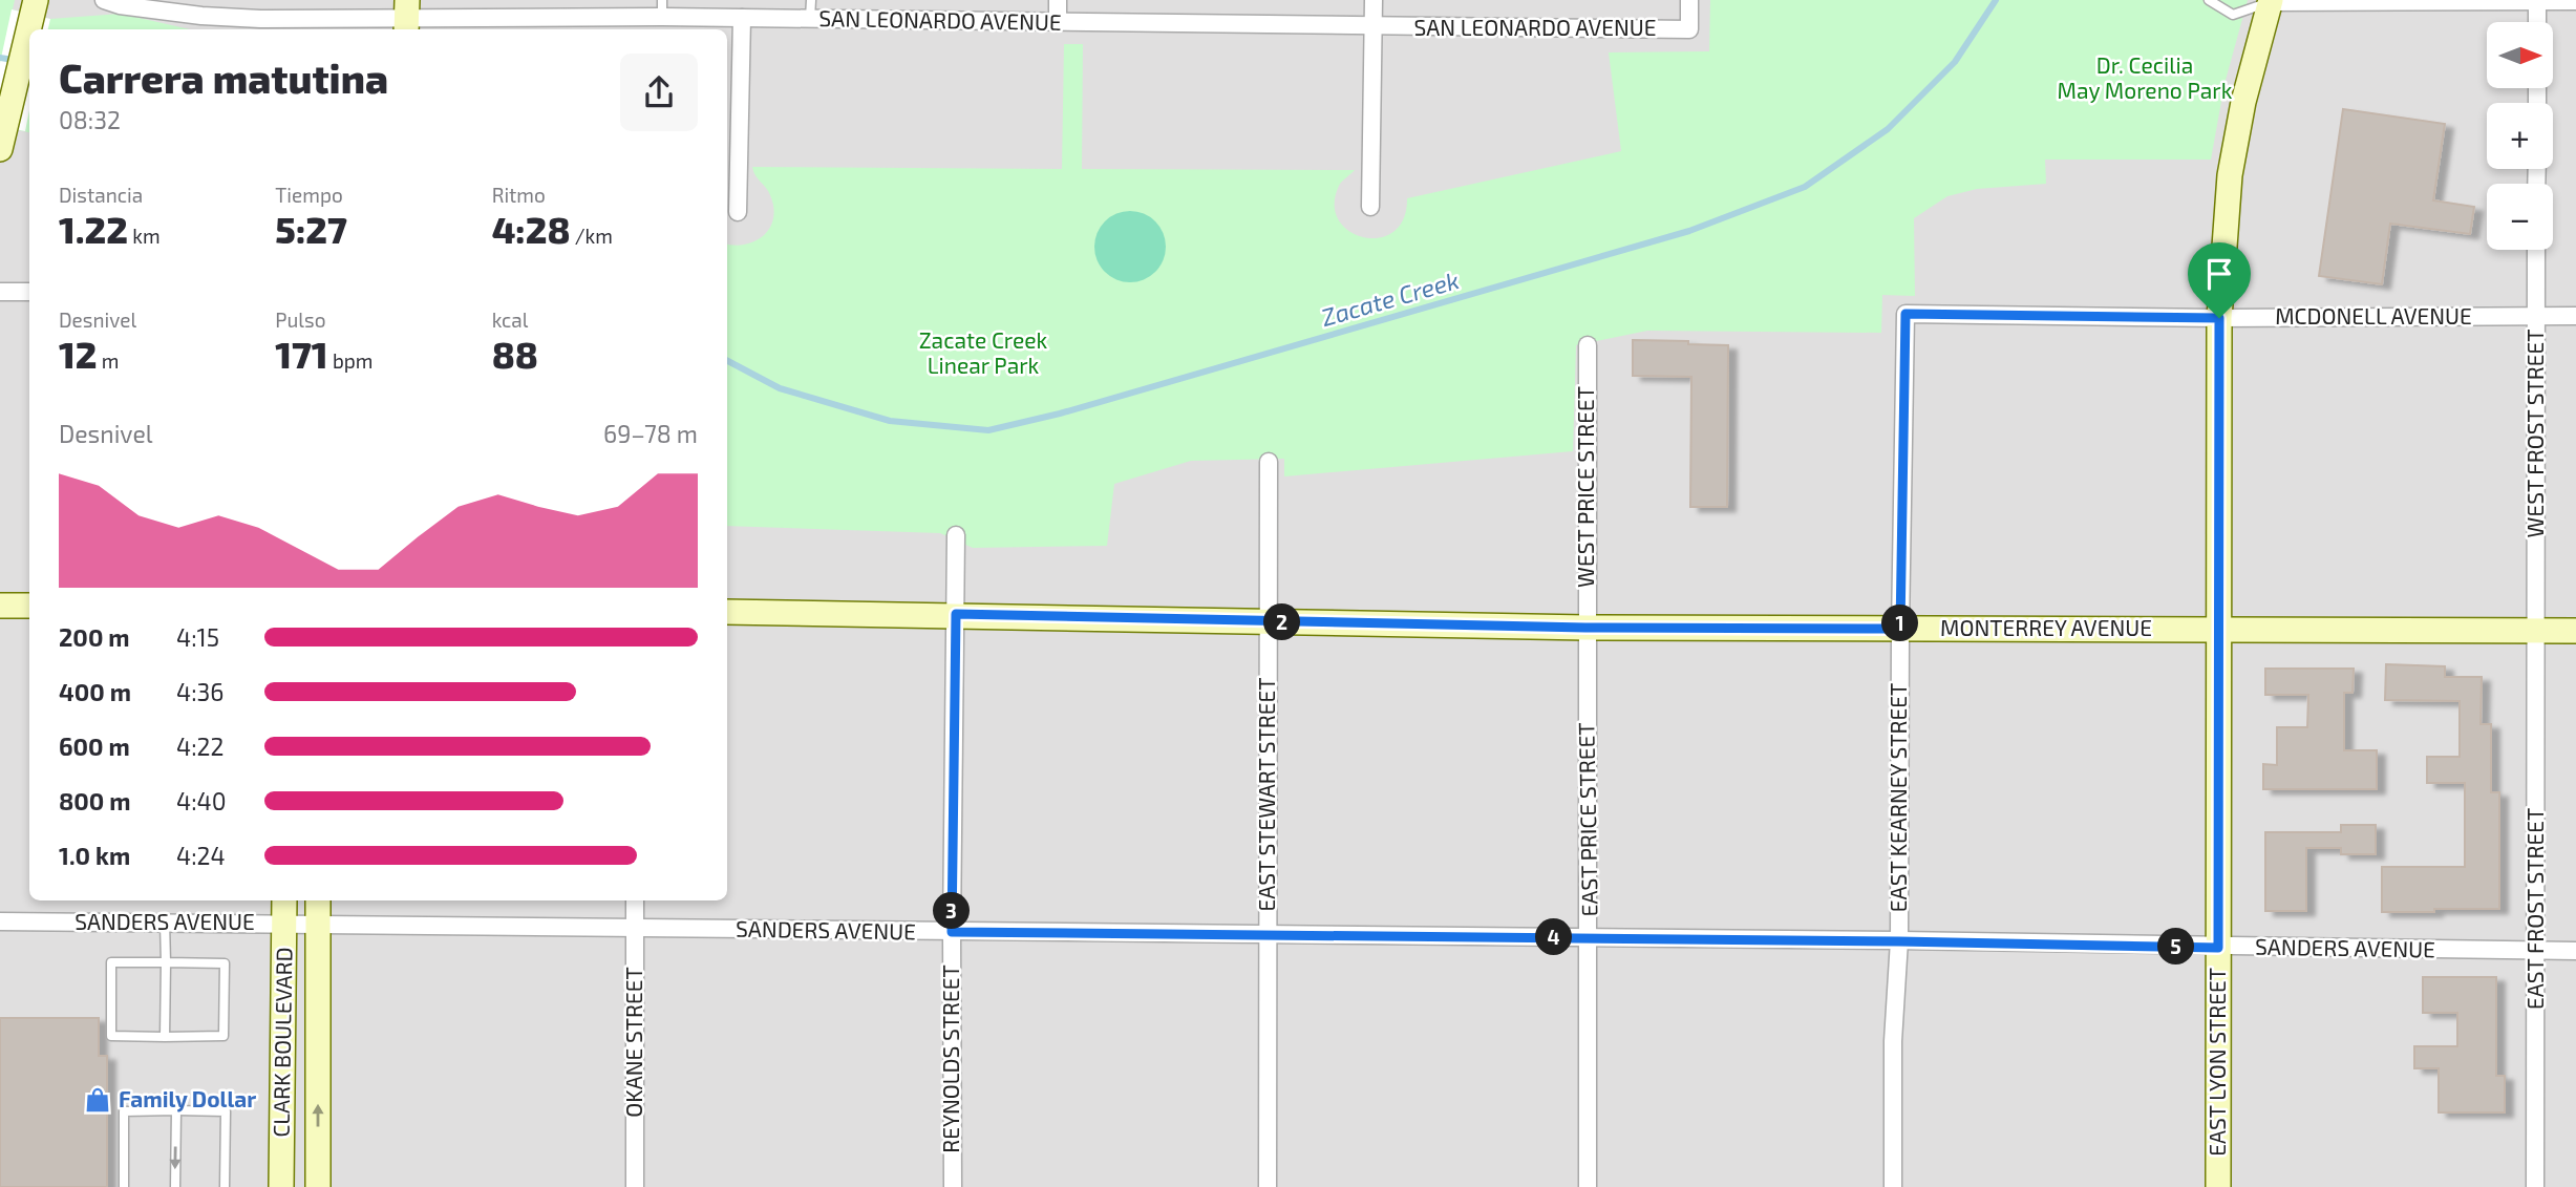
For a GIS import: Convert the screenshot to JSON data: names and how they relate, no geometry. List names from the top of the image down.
{
  "streets": {
    "street": [
      "SAN LEONARDO AVENUE",
      "MCDONELL AVENUE",
      "WEST FROST STREET",
      "WEST PRICE STREET",
      "MONTERREY AVENUE",
      "EAST STEWART STREET",
      "EAST KEARNEY STREET",
      "EAST PRICE STREET",
      "EAST FROST STREET",
      "SANDERS AVENUE",
      "CLARK BOULEVARD",
      "OKANE STREET",
      "REYNOLDS STREET",
      "EAST LYON STREET"
    ]
  },
  "crossings": [
    ["MCDONELL AVENUE", "WEST FROST STREET"],
    ["MCDONELL AVENUE", "EAST KEARNEY STREET"],
    ["MCDONELL AVENUE", "EAST LYON STREET"],
    ["WEST FROST STREET", "MONTERREY AVENUE"],
    ["WEST FROST STREET", "EAST FROST STREET"],
    ["WEST PRICE STREET", "MONTERREY AVENUE"],
    ["WEST PRICE STREET", "EAST PRICE STREET"],
    ["MONTERREY AVENUE", "EAST STEWART STREET"],
    ["MONTERREY AVENUE", "EAST KEARNEY STREET"],
    ["MONTERREY AVENUE", "EAST PRICE STREET"],
    ["MONTERREY AVENUE", "EAST FROST STREET"],
    ["MONTERREY AVENUE", "REYNOLDS STREET"],
    ["MONTERREY AVENUE", "EAST LYON STREET"],
    ["EAST STEWART STREET", "SANDERS AVENUE"],
    ["EAST KEARNEY STREET", "SANDERS AVENUE"],
    ["EAST PRICE STREET", "SANDERS AVENUE"],
    ["EAST FROST STREET", "SANDERS AVENUE"],
    ["SANDERS AVENUE", "CLARK BOULEVARD"],
    ["SANDERS AVENUE", "OKANE STREET"],
    ["SANDERS AVENUE", "REYNOLDS STREET"],
    ["SANDERS AVENUE", "EAST LYON STREET"]
  ],
  "water": ["Zacate Creek"],
  "parks": ["Dr. Cecilia May Moreno Park", "Zacate Creek Linear Park"],
  "places": {
    "shop": ["Family Dollar"]
  },
  "north": "right",
  "page": {
    "map_buttons": ["+", "−"],
    "heading": ["Carrera matutina", "08:32"],
    "stats": [
      ["Distancia", "1.22 km"],
      ["Tiempo", "5:27"],
      ["Ritmo", "4:28 /km"],
      ["Desnivel", "12 m"],
      ["Pulso", "171 bpm"],
      ["kcal", "88"]
    ],
    "chart": ["Desnivel", "69–78 m"],
    "pins": [
      "2",
      "1",
      "3",
      "4",
      "5"
    ],
    "list": [
      {
        "name": "200 m",
        "note": "4:15"
      },
      {
        "name": "400 m",
        "note": "4:36"
      },
      {
        "name": "600 m",
        "note": "4:22"
      },
      {
        "name": "800 m",
        "note": "4:40"
      },
      {
        "name": "1.0 km",
        "note": "4:24"
      }
    ]
  }
}
